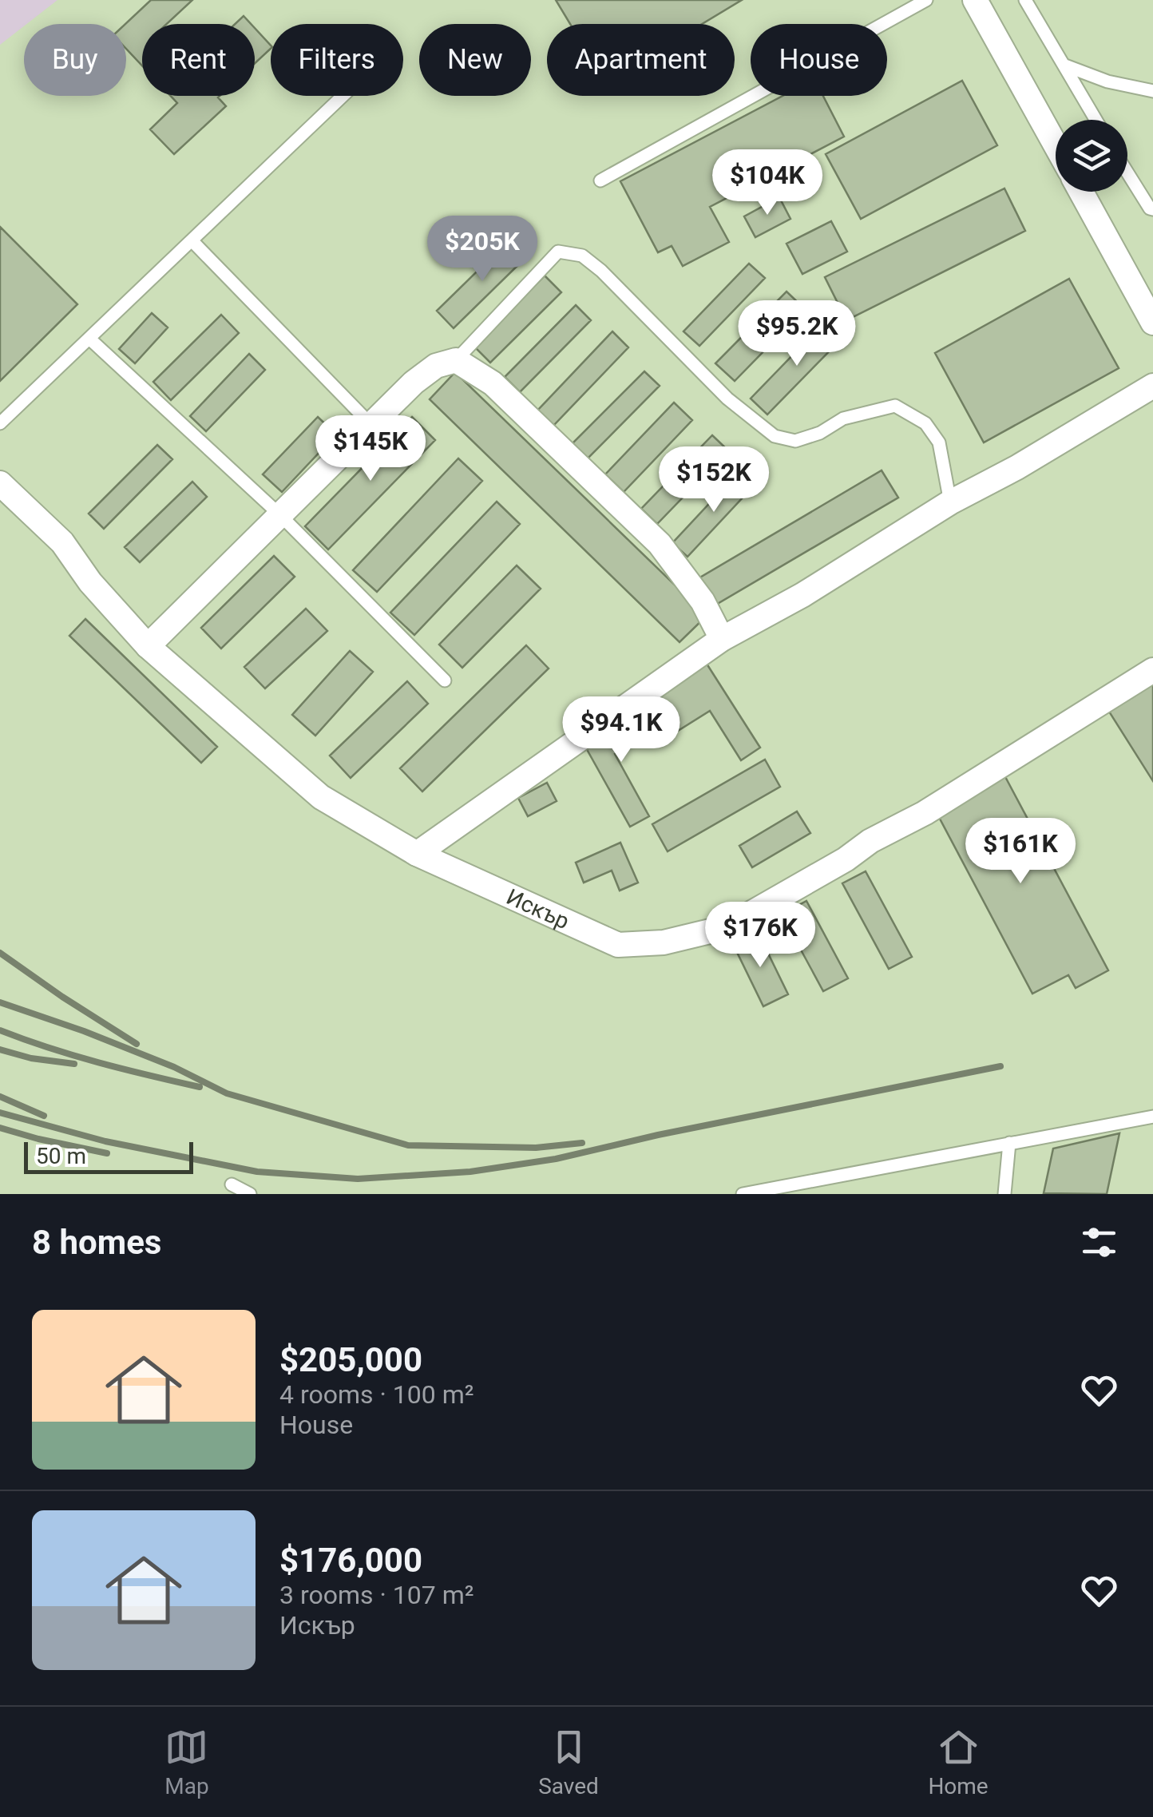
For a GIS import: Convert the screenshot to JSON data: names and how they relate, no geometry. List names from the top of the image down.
{
  "streets": {
    "street": ["Искър"]
  },
  "scale_bar": "50 m",
  "page": {
    "chip": [
      "Buy",
      "Rent",
      "Filters",
      "New",
      "Apartment",
      "House"
    ],
    "price": [
      "$104K",
      "$205K",
      "$95.2K",
      "$145K",
      "$152K",
      "$94.1K",
      "$161K",
      "$176K"
    ],
    "scale": "50 m",
    "heading": "8 homes",
    "list": [
      {
        "name": "$205,000",
        "note": "4 rooms · 100 m² · House"
      },
      {
        "name": "$176,000",
        "note": "3 rooms · 107 m² · Искър"
      }
    ],
    "tabs": ["Map", "Saved", "Home"]
  }
}
